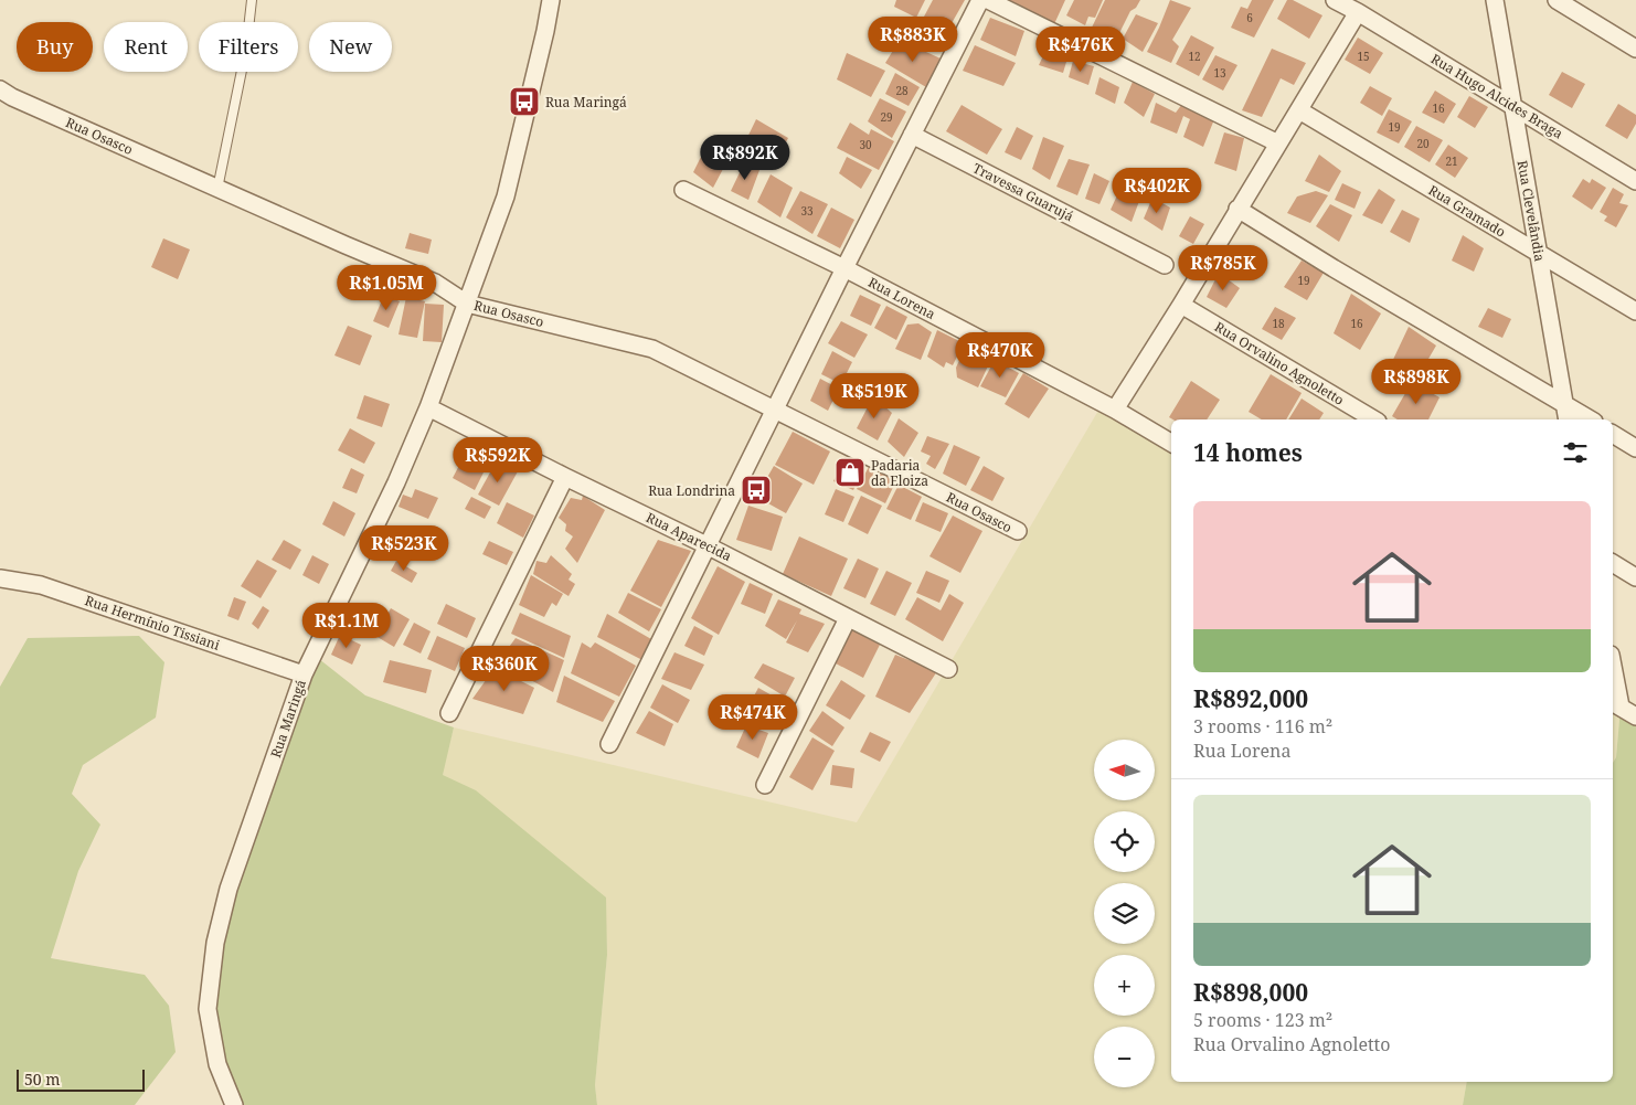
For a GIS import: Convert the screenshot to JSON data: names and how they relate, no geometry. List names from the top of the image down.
{
  "streets": {
    "street": [
      "Rua Hugo Alcides Braga",
      "Rua Osasco",
      "Travessa Guarujá",
      "Rua Gramado",
      "Rua Clevelândia",
      "Rua Lorena",
      "Rua Orvalino Agnoletto",
      "Rua Aparecida",
      "Rua Hermínio Tissiani",
      "Rua Maringá"
    ]
  },
  "crossings": [
    ["Rua Hugo Alcides Braga", "Rua Clevelândia"],
    ["Rua Osasco", "Rua Maringá"],
    ["Rua Gramado", "Rua Clevelândia"],
    ["Rua Aparecida", "Rua Maringá"],
    ["Rua Hermínio Tissiani", "Rua Maringá"]
  ],
  "places": {
    "bus stop": ["Rua Maringá", "Rua Londrina"],
    "shop": ["Padaria da Eloiza"]
  },
  "house_numbers": [
    "6",
    "12",
    "15",
    "13",
    "28",
    "16",
    "29",
    "19",
    "20",
    "30",
    "21",
    "33",
    "19",
    "18",
    "16"
  ],
  "scale_bar": "50 m",
  "north": "left",
  "page": {
    "price": [
      "R$883K",
      "R$476K",
      "R$892K",
      "R$402K",
      "R$785K",
      "R$1.05M",
      "R$470K",
      "R$898K",
      "R$519K",
      "R$592K",
      "R$523K",
      "R$1.1M",
      "R$360K",
      "R$474K"
    ],
    "chip": [
      "Buy",
      "Rent",
      "Filters",
      "New"
    ],
    "heading": "14 homes",
    "list": [
      {
        "name": "R$892,000",
        "note": "3 rooms · 116 m² · Rua Lorena"
      },
      {
        "name": "R$898,000",
        "note": "5 rooms · 123 m² · Rua Orvalino Agnoletto"
      }
    ],
    "map_buttons": ["+", "−"],
    "scale": "50 m"
  }
}
